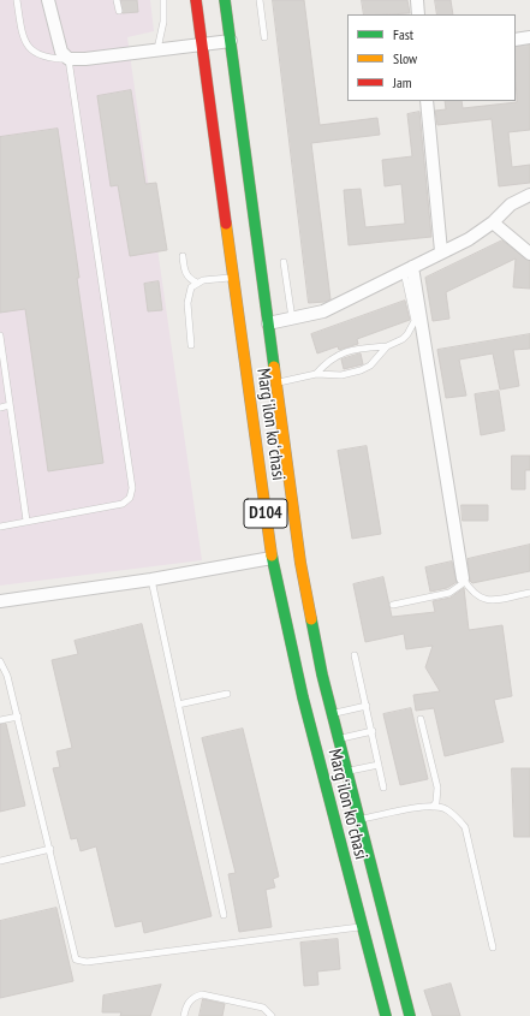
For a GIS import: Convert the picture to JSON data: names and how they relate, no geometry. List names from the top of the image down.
{
  "streets": {
    "main road": ["Margʻilon koʻchasi", "D104"]
  },
  "legend": ["Fast", "Slow", "Jam"]
}
